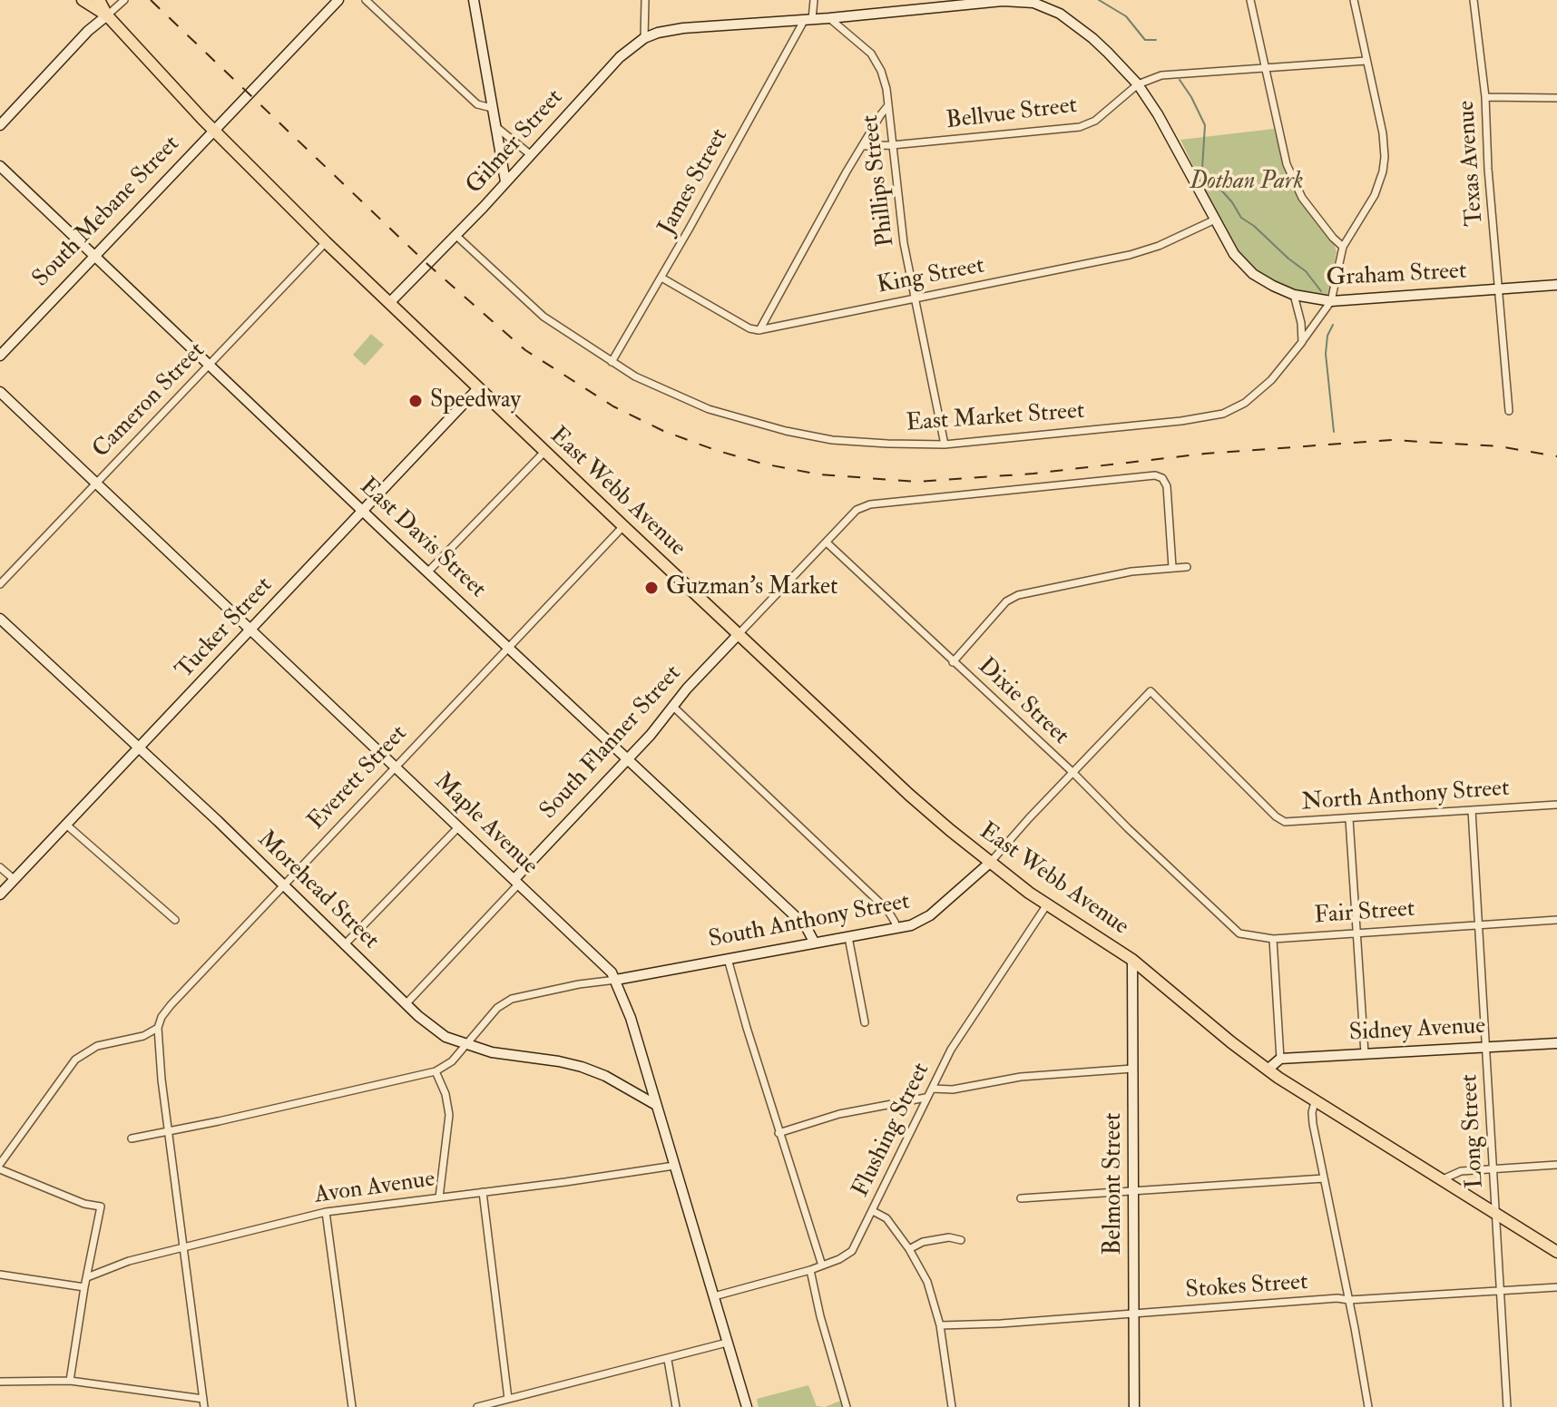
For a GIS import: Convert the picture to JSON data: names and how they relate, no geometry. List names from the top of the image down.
{
  "streets": {
    "highway": ["East Webb Avenue"],
    "street": [
      "Bellvue Street",
      "Gilmer Street",
      "Texas Avenue",
      "Phillips Street",
      "James Street",
      "South Mebane Street",
      "Graham Street",
      "King Street",
      "Cameron Street",
      "East Market Street",
      "East Davis Street",
      "Tucker Street",
      "Dixie Street",
      "South Flanner Street",
      "Everett Street",
      "North Anthony Street",
      "Maple Avenue",
      "Morehead Street",
      "Fair Street",
      "South Anthony Street",
      "Sidney Avenue",
      "Flushing Street",
      "Long Street",
      "Belmont Street",
      "Avon Avenue",
      "Stokes Street"
    ]
  },
  "crossings": [
    ["Bellvue Street", "Phillips Street"],
    ["Bellvue Street", "Graham Street"],
    ["Gilmer Street", "Graham Street"],
    ["Gilmer Street", "East Market Street"],
    ["Gilmer Street", "East Webb Avenue"],
    ["Texas Avenue", "Graham Street"],
    ["Phillips Street", "Graham Street"],
    ["Phillips Street", "King Street"],
    ["Phillips Street", "East Market Street"],
    ["James Street", "Graham Street"],
    ["James Street", "East Market Street"],
    ["South Mebane Street", "East Webb Avenue"],
    ["South Mebane Street", "East Davis Street"],
    ["Graham Street", "King Street"],
    ["Graham Street", "East Market Street"],
    ["Cameron Street", "East Webb Avenue"],
    ["Cameron Street", "East Davis Street"],
    ["Cameron Street", "Maple Avenue"],
    ["East Webb Avenue", "Tucker Street"],
    ["East Webb Avenue", "South Flanner Street"],
    ["East Webb Avenue", "Everett Street"],
    ["East Webb Avenue", "North Anthony Street"],
    ["East Webb Avenue", "South Anthony Street"],
    ["East Webb Avenue", "Flushing Street"],
    ["East Webb Avenue", "Long Street"],
    ["East Webb Avenue", "Belmont Street"],
    ["East Davis Street", "Tucker Street"],
    ["East Davis Street", "South Flanner Street"],
    ["East Davis Street", "Everett Street"],
    ["East Davis Street", "South Anthony Street"],
    ["Tucker Street", "Maple Avenue"],
    ["Tucker Street", "Morehead Street"],
    ["Dixie Street", "North Anthony Street"],
    ["Dixie Street", "Fair Street"],
    ["South Flanner Street", "Maple Avenue"],
    ["South Flanner Street", "Morehead Street"],
    ["Everett Street", "Maple Avenue"],
    ["Everett Street", "Morehead Street"],
    ["North Anthony Street", "South Anthony Street"],
    ["North Anthony Street", "Long Street"],
    ["Maple Avenue", "Morehead Street"],
    ["Maple Avenue", "South Anthony Street"],
    ["Maple Avenue", "Flushing Street"],
    ["Maple Avenue", "Avon Avenue"],
    ["Fair Street", "Long Street"],
    ["Sidney Avenue", "Long Street"],
    ["Long Street", "Stokes Street"],
    ["Belmont Street", "Stokes Street"]
  ],
  "parks": ["Dothan Park"],
  "places": ["Speedway", "Guzman's Market"]
}
